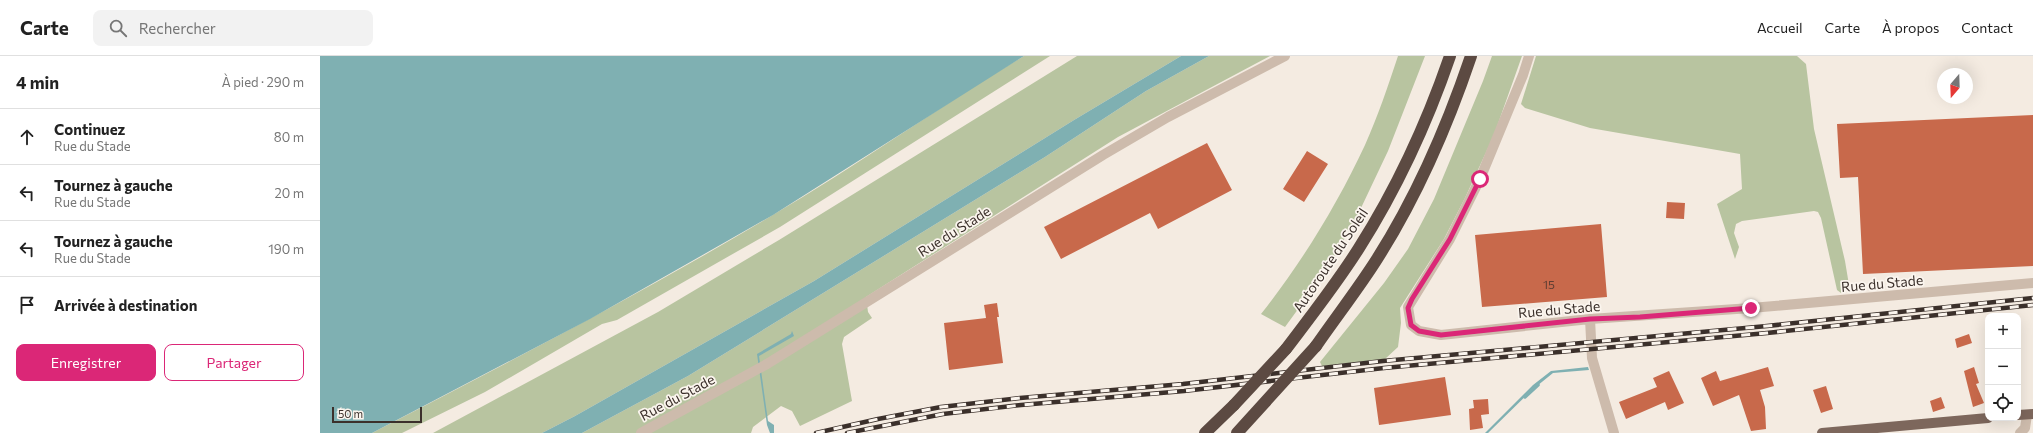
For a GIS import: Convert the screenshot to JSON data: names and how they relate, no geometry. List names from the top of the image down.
{
  "streets": {
    "highway": ["Autoroute du Soleil"],
    "street": ["Rue du Stade"]
  },
  "house_numbers": ["15"],
  "scale_bar": "50 m",
  "north": "bottom",
  "page": {
    "header": "Carte",
    "search": "Rechercher",
    "nav": [
      "Accueil",
      "Carte",
      "À propos",
      "Contact"
    ],
    "heading": ["4 min", "À pied · 290 m"],
    "list": [
      ["Continuez", "Rue du Stade", "80 m"],
      ["Tournez à gauche", "Rue du Stade", "20 m"],
      ["Tournez à gauche", "Rue du Stade", "190 m"],
      "Arrivée à destination"
    ],
    "map_buttons": ["+", "−"],
    "buttons": ["Enregistrer", "Partager"],
    "scale": "50 m"
  }
}
